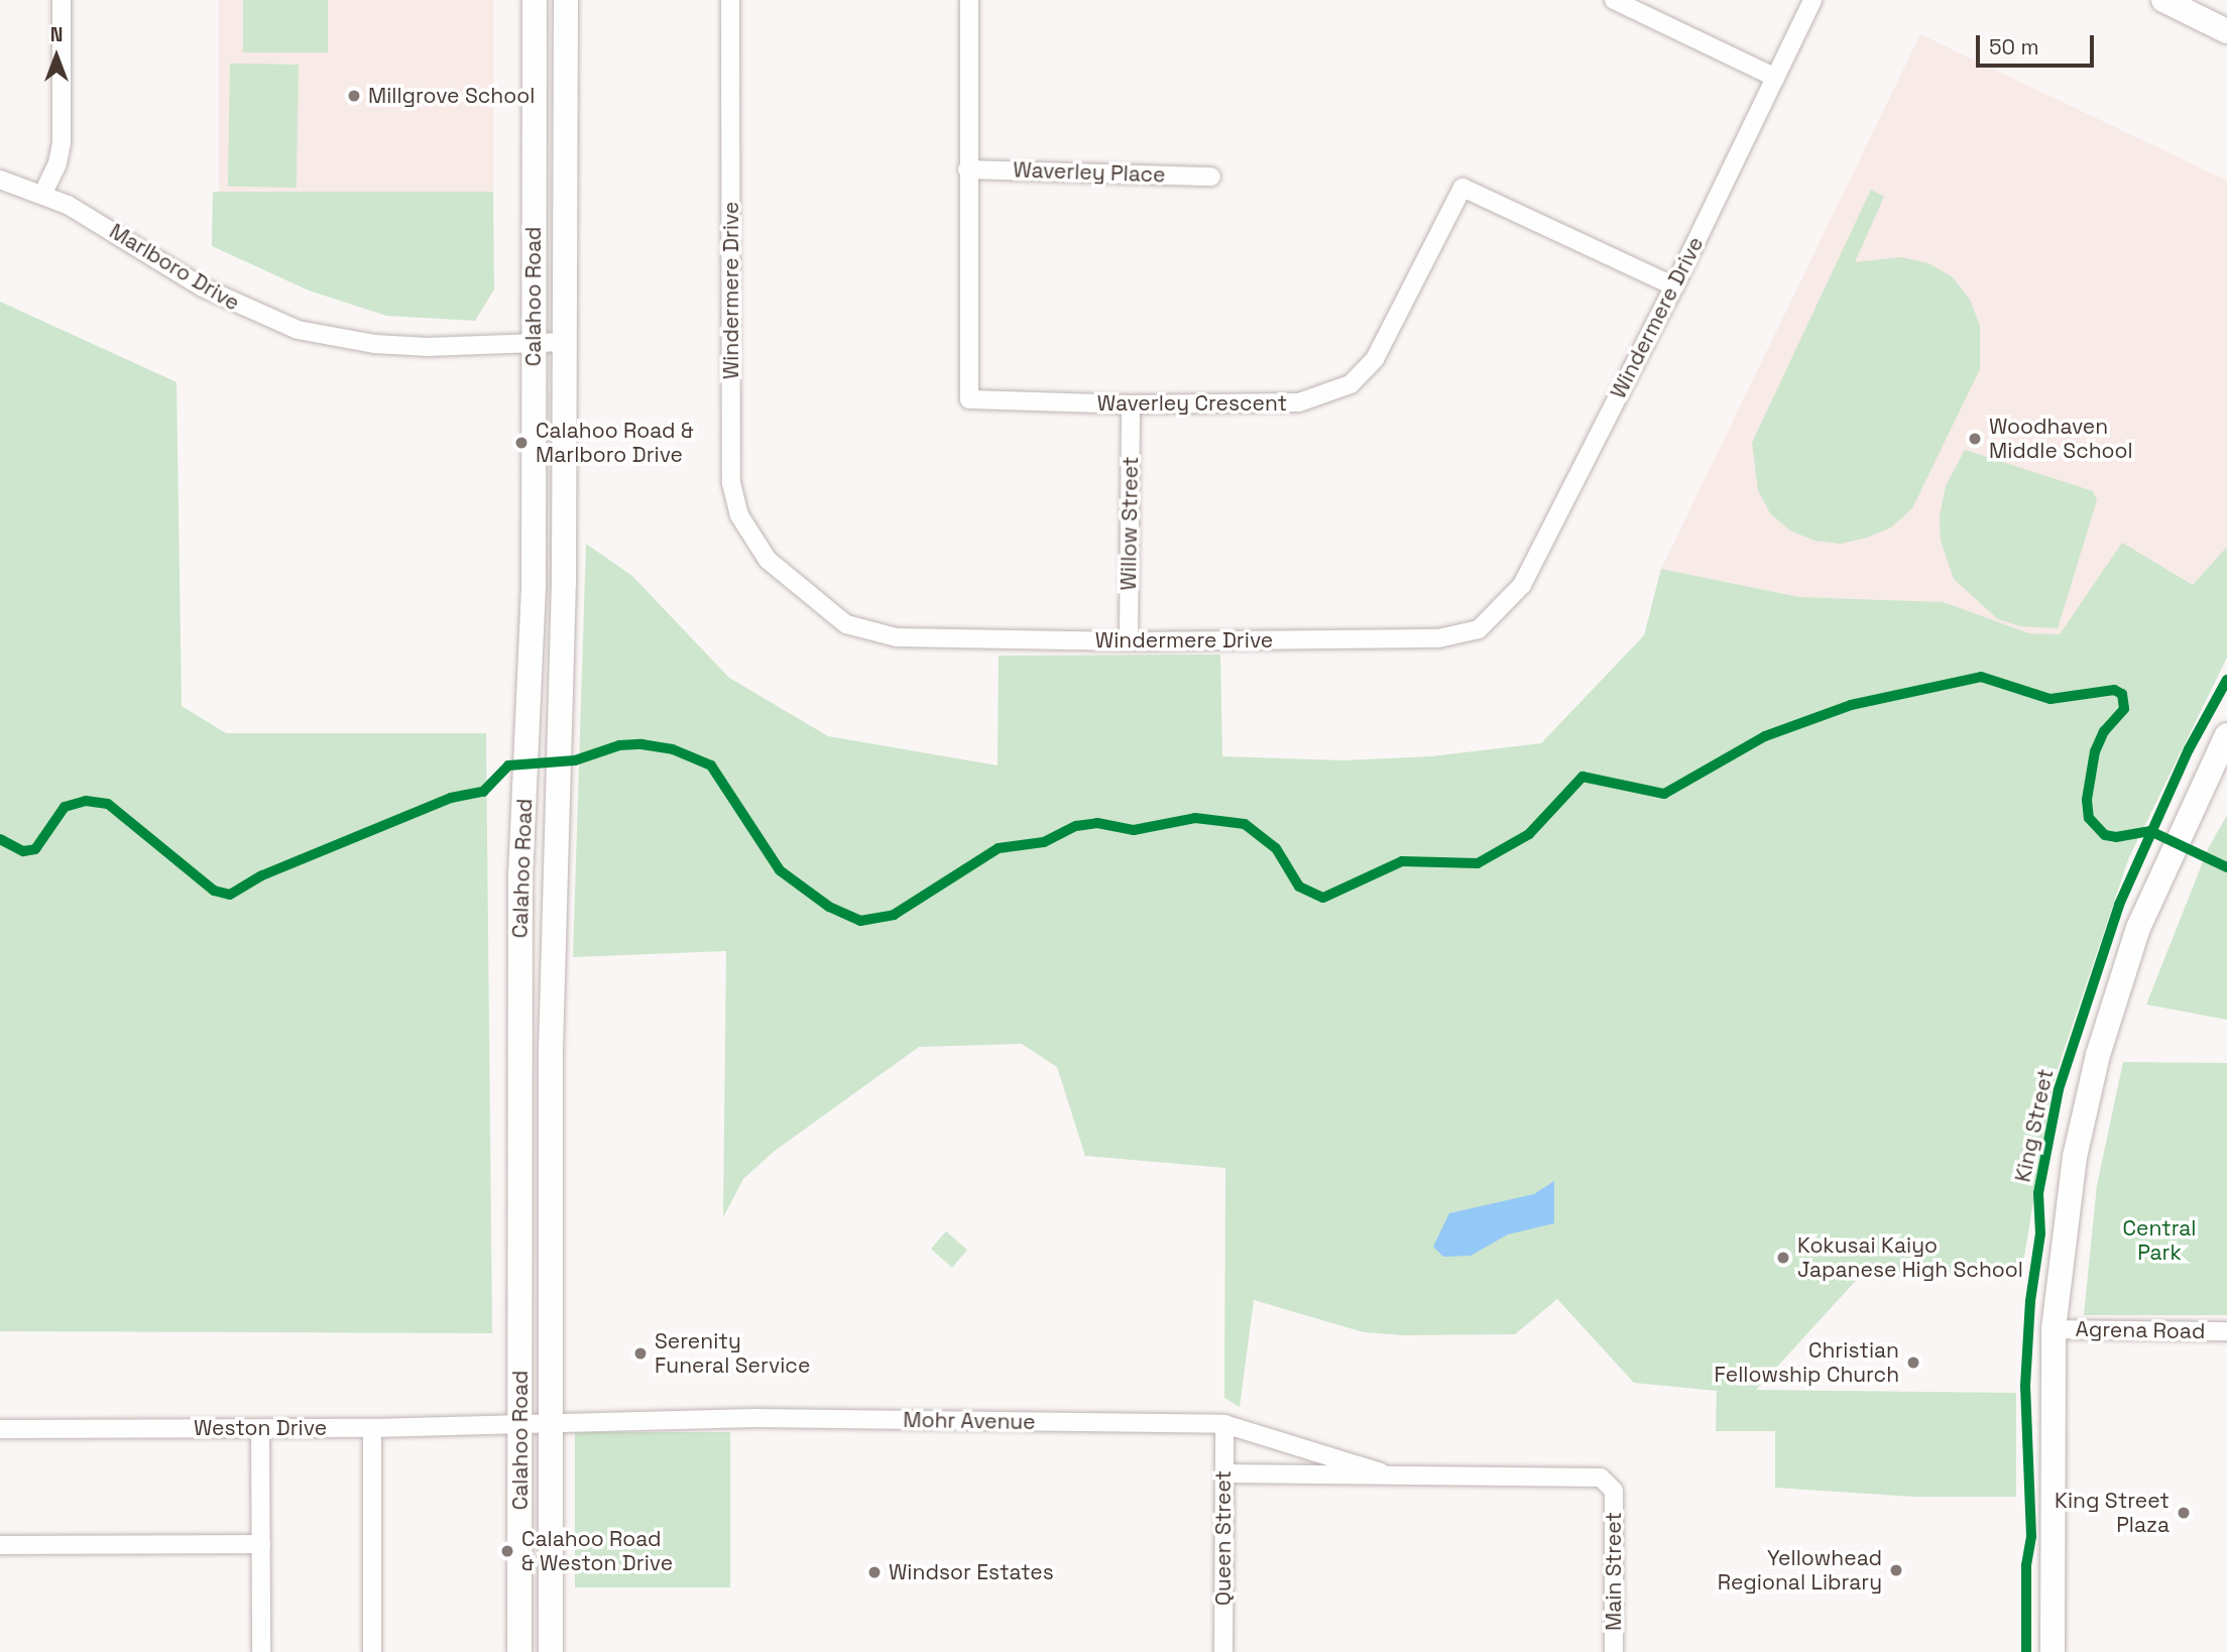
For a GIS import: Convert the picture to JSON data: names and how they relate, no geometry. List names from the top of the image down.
{
  "streets": {
    "main road": ["Calahoo Road"],
    "street": [
      "Waverley Place",
      "Marlboro Drive",
      "Windermere Drive",
      "Waverley Crescent",
      "Willow Street",
      "Agrena Road",
      "Mohr Avenue",
      "Weston Drive",
      "Queen Street",
      "Main Street"
    ],
    "cycle path": ["King Street"]
  },
  "crossings": [
    ["Waverley Place", "Waverley Crescent"],
    ["Marlboro Drive", "Calahoo Road"],
    ["Windermere Drive", "Waverley Crescent"],
    ["Windermere Drive", "Willow Street"],
    ["Calahoo Road", "Mohr Avenue"],
    ["Calahoo Road", "Weston Drive"],
    ["Waverley Crescent", "Willow Street"],
    ["Mohr Avenue", "Weston Drive"],
    ["Mohr Avenue", "Queen Street"],
    ["Mohr Avenue", "Main Street"]
  ],
  "parks": ["Central Park"],
  "places": [
    "Millgrove School",
    "Woodhaven Middle School",
    "Calahoo Road & Marlboro Drive",
    "Kokusai Kaiyo Japanese High School",
    "Serenity Funeral Service",
    "Christian Fellowship Church",
    "King Street Plaza",
    "Calahoo Road & Weston Drive",
    "Yellowhead Regional Library",
    "Windsor Estates"
  ],
  "scale_bar": "50 m",
  "north": "top"
}
